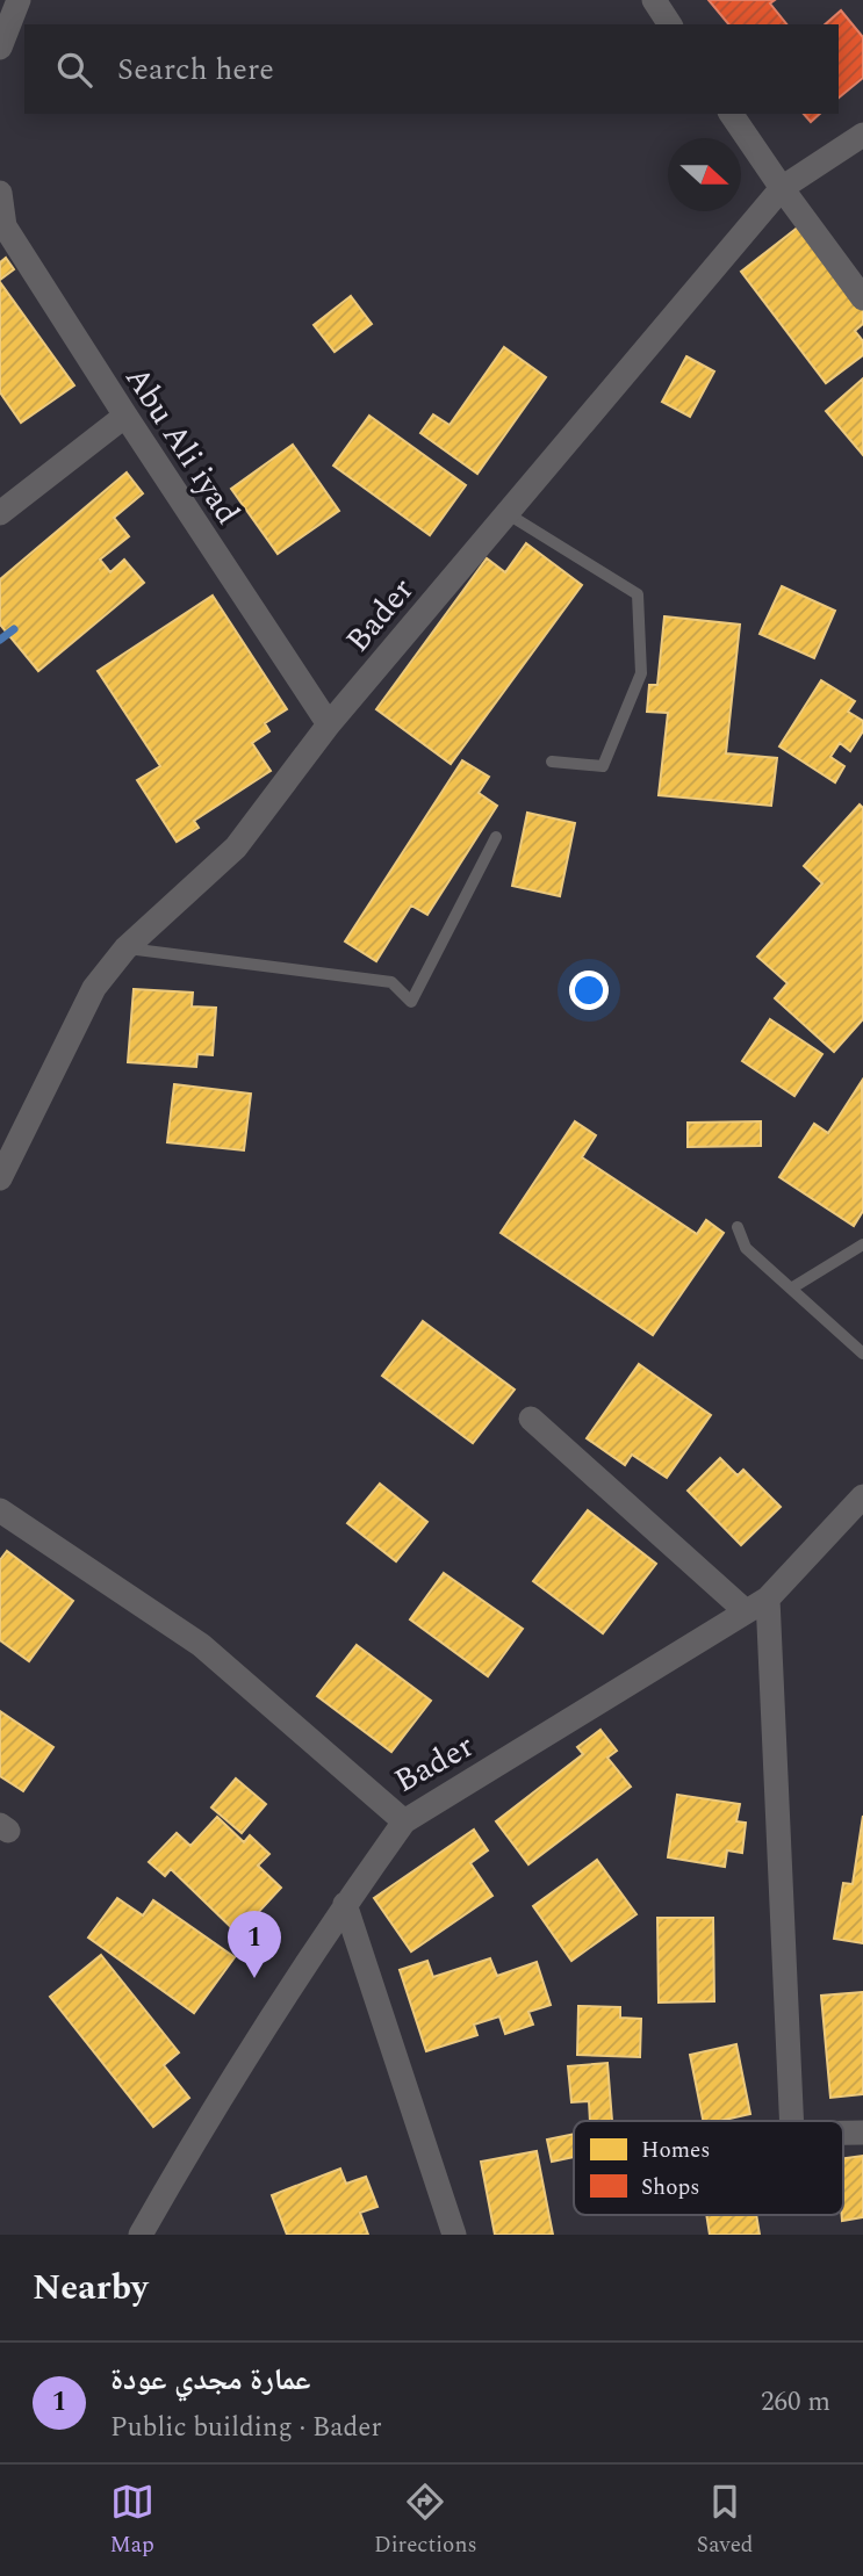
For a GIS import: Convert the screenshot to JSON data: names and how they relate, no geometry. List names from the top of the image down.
{
  "streets": {
    "street": ["Abu Ali iyad", "Bader"]
  },
  "crossings": [
    ["Abu Ali iyad", "Bader"]
  ],
  "legend": ["Homes", "Shops"],
  "north": "right",
  "page": {
    "search": "Search here",
    "pins": "1",
    "heading": "Nearby",
    "list": [
      {
        "mark": "1",
        "name": "عمارة مجدي عودة",
        "note": "Public building · Bader",
        "value": "260 m"
      }
    ],
    "nav": ["Map", "Directions", "Saved"]
  }
}
